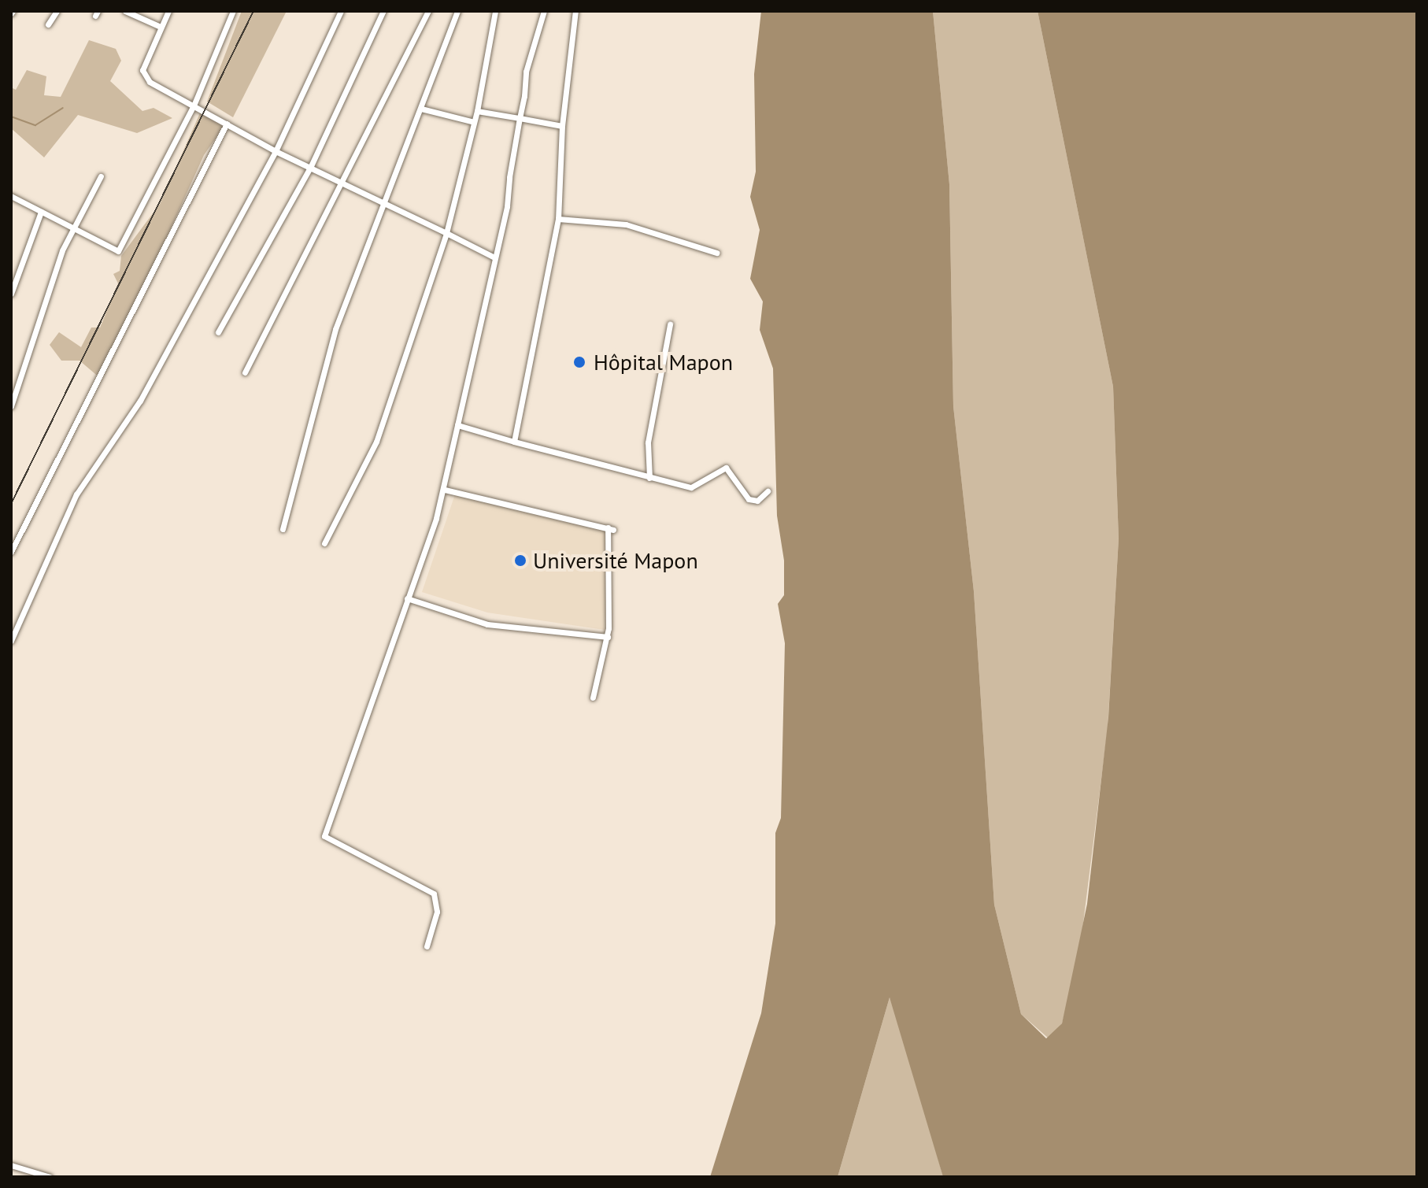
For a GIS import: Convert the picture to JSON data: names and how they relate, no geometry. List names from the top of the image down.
{
  "places": ["Hôpital Mapon", "Université Mapon"]
}
